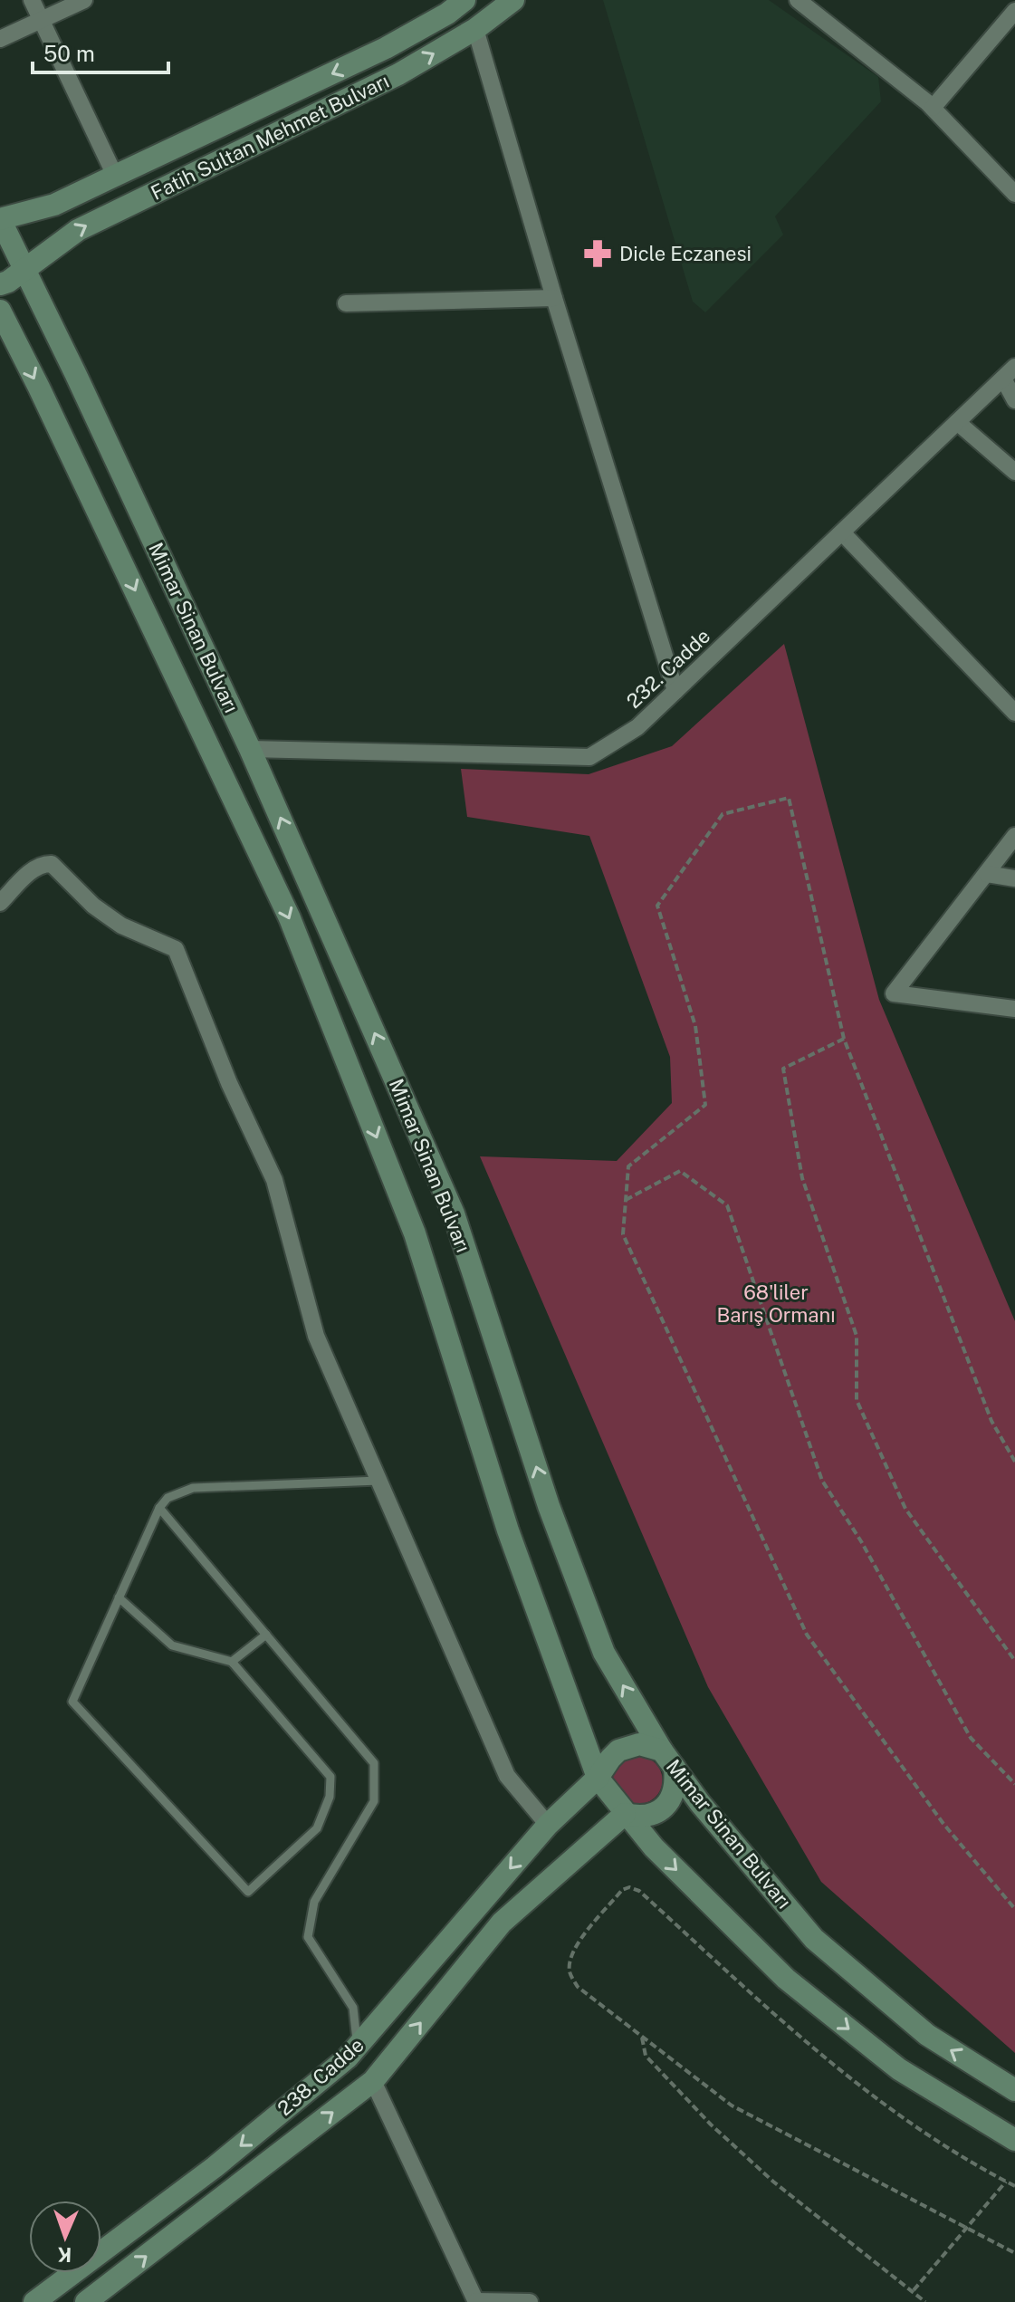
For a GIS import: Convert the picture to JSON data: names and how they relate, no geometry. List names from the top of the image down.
{
  "streets": {
    "main road": ["Fatih Sultan Mehmet Bulvarı", "Mimar Sinan Bulvarı", "238. Cadde"],
    "street": ["232. Cadde"]
  },
  "crossings": [
    ["Fatih Sultan Mehmet Bulvarı", "Mimar Sinan Bulvarı"],
    ["Mimar Sinan Bulvarı", "232. Cadde"],
    ["Mimar Sinan Bulvarı", "238. Cadde"]
  ],
  "parks": ["68'liler Barış Ormanı"],
  "places": {
    "pharmacy": ["Dicle Eczanesi"]
  },
  "scale_bar": "50 m",
  "north": "bottom"
}
